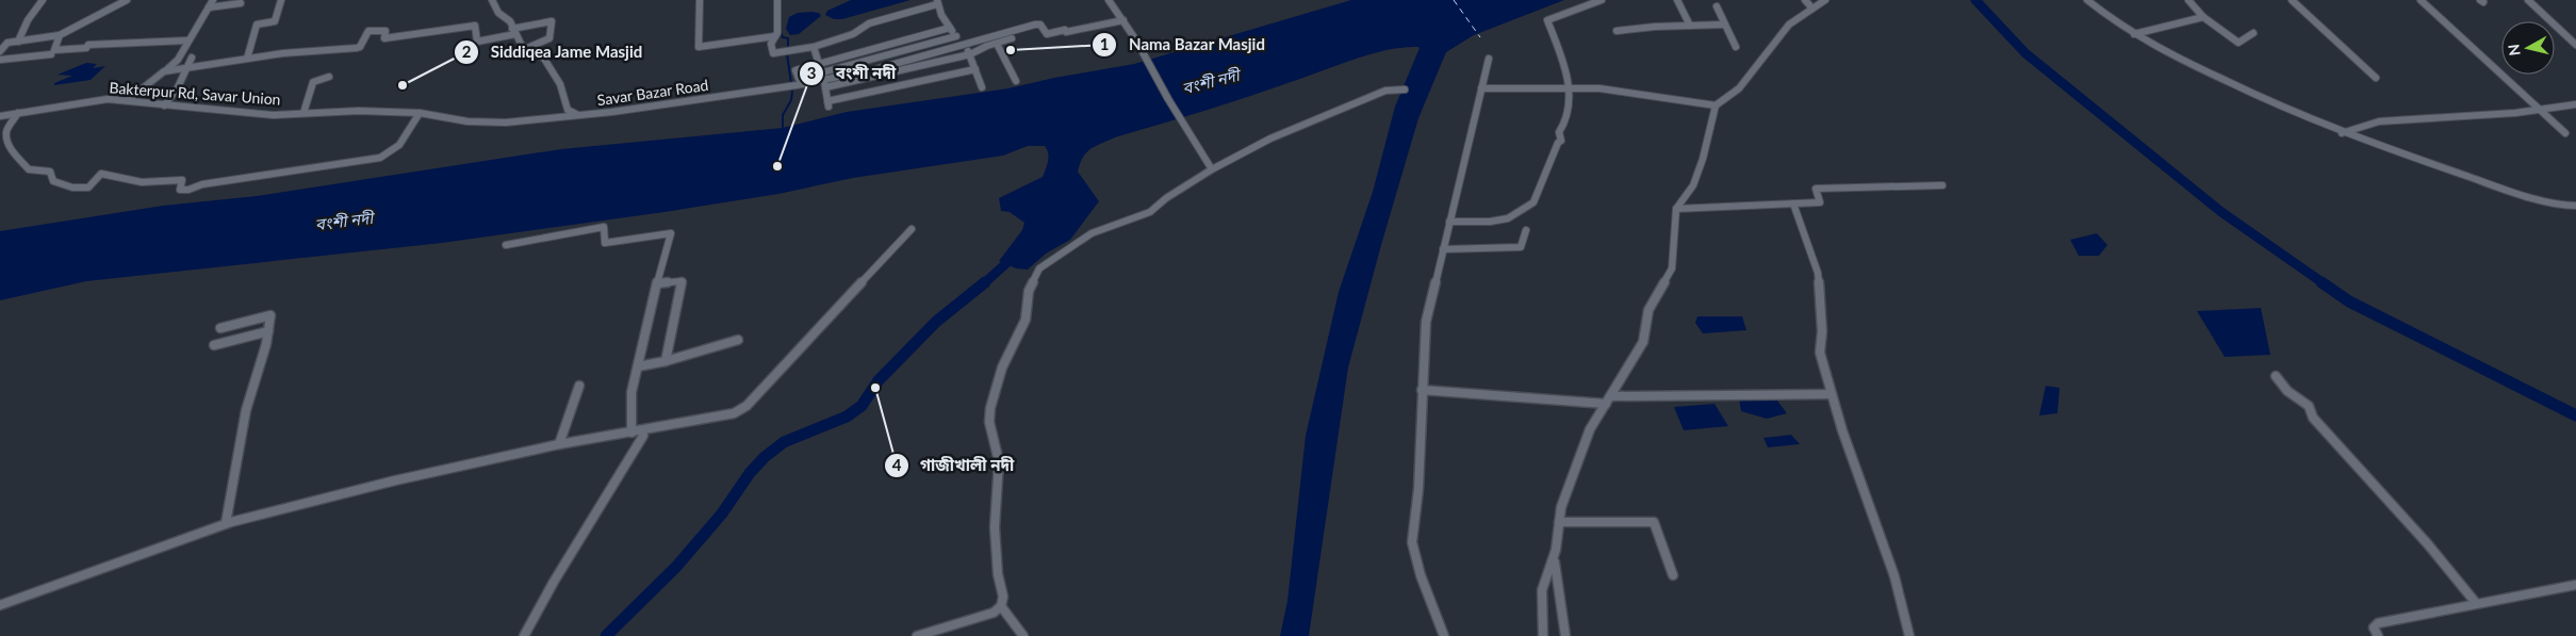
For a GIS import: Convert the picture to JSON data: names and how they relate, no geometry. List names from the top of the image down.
{
  "streets": {
    "street": ["Savar Bazar Road", "Bakterpur Rd, Savar Union"]
  },
  "crossings": [
    ["Savar Bazar Road", "Bakterpur Rd, Savar Union"]
  ],
  "water": ["বংশী নদী"],
  "places": [
    "Nama Bazar Masjid",
    "Siddiqea Jame Masjid",
    "বংশী নদী",
    "গাজীখালী নদী"
  ],
  "north": "left"
}
